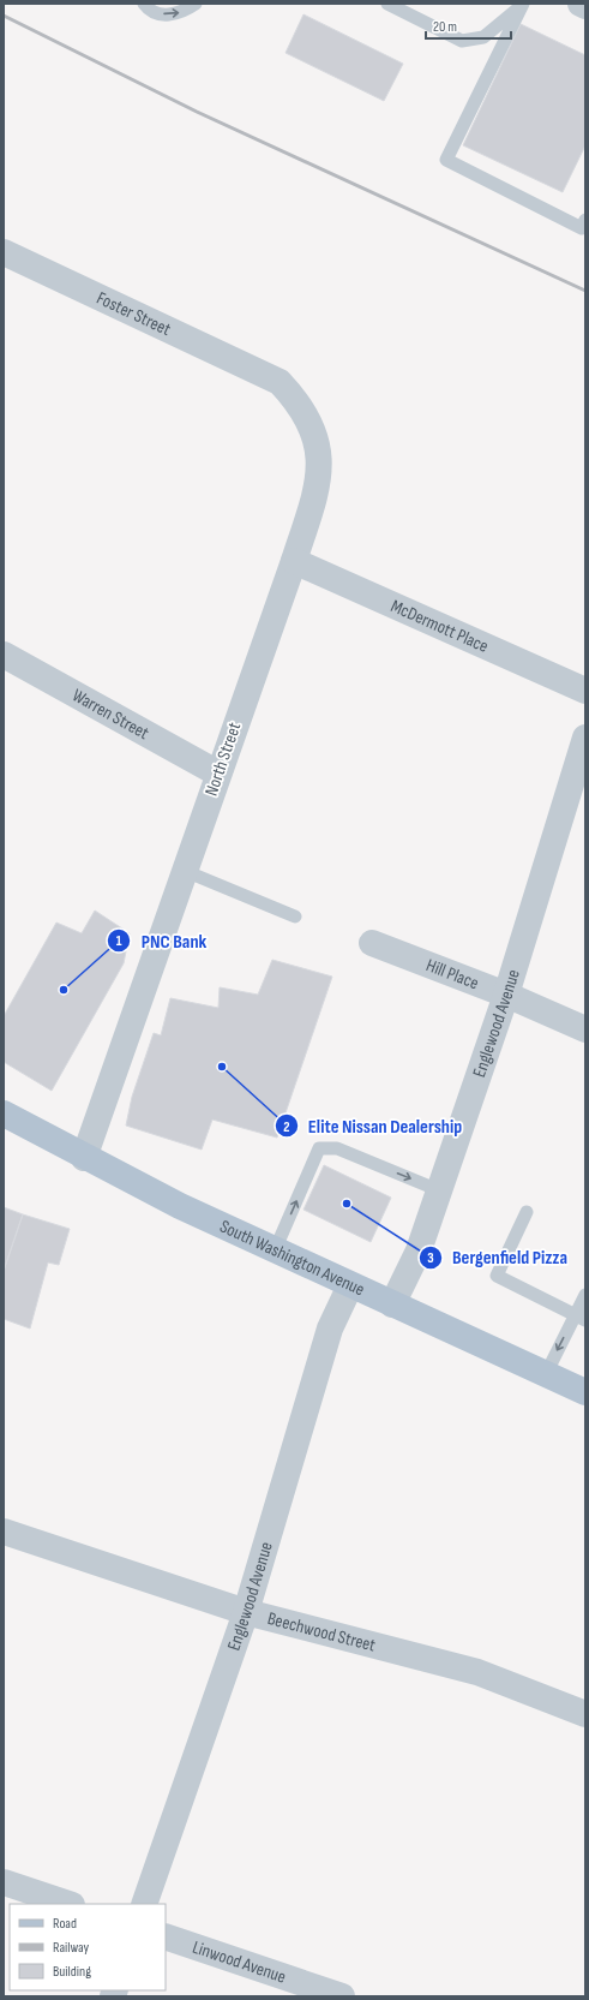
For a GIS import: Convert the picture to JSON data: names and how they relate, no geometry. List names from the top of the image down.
{
  "streets": {
    "main road": ["South Washington Avenue"],
    "street": [
      "Foster Street",
      "McDermott Place",
      "Warren Street",
      "North Street",
      "Hill Place",
      "Englewood Avenue",
      "Beechwood Street",
      "Linwood Avenue"
    ]
  },
  "crossings": [
    ["Foster Street", "North Street"],
    ["McDermott Place", "North Street"],
    ["Warren Street", "North Street"],
    ["North Street", "South Washington Avenue"],
    ["Hill Place", "Englewood Avenue"],
    ["Englewood Avenue", "South Washington Avenue"],
    ["Englewood Avenue", "Beechwood Street"]
  ],
  "places": ["PNC Bank", "Elite Nissan Dealership", "Bergenfield Pizza"],
  "legend": ["Road", "Railway", "Building"],
  "scale_bar": "20 m"
}
